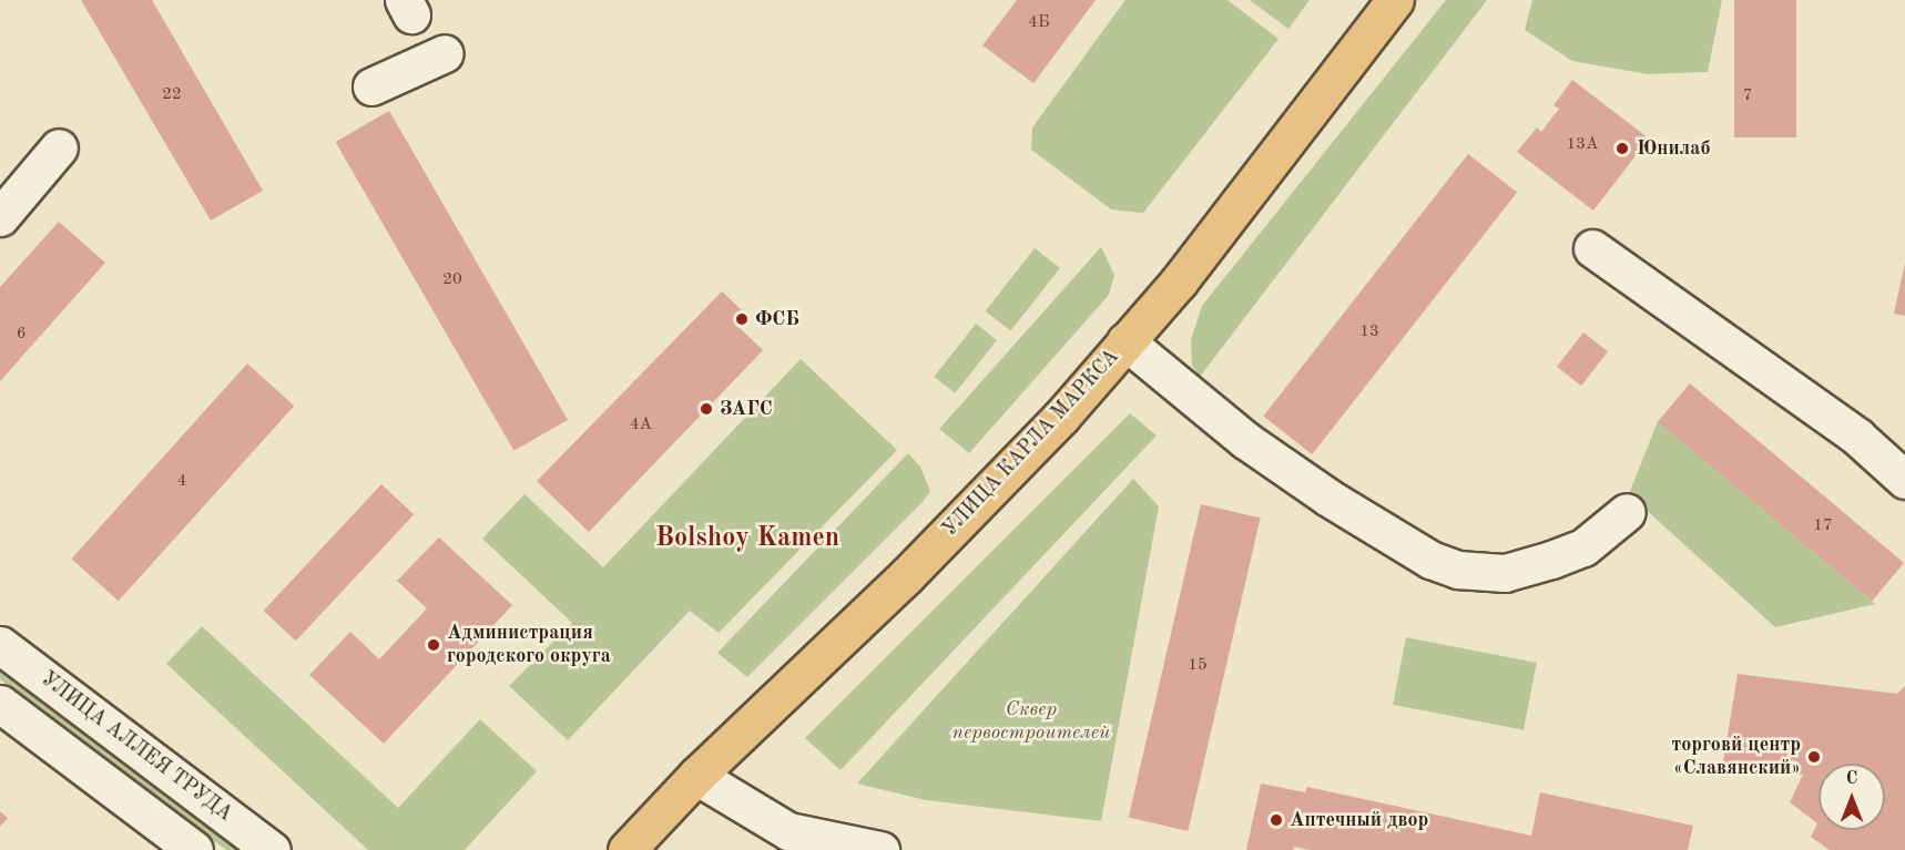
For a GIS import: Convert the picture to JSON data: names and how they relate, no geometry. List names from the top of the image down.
{
  "streets": {
    "main road": ["УЛИЦА КАРЛА МАРКСА"],
    "street": ["УЛИЦА АЛЛЕЯ ТРУДА"]
  },
  "districts": ["Bolshoy Kamen"],
  "parks": ["Сквер первостроителей"],
  "places": [
    "Юнилаб",
    "ФСБ",
    "ЗАГС",
    "Администрация городского округа",
    "торговй центр «Славянский»",
    "Аптечный двор"
  ],
  "house_numbers": [
    "4Б",
    "22",
    "7",
    "13А",
    "20",
    "13",
    "6",
    "4А",
    "4",
    "17",
    "15"
  ],
  "north": "top"
}
